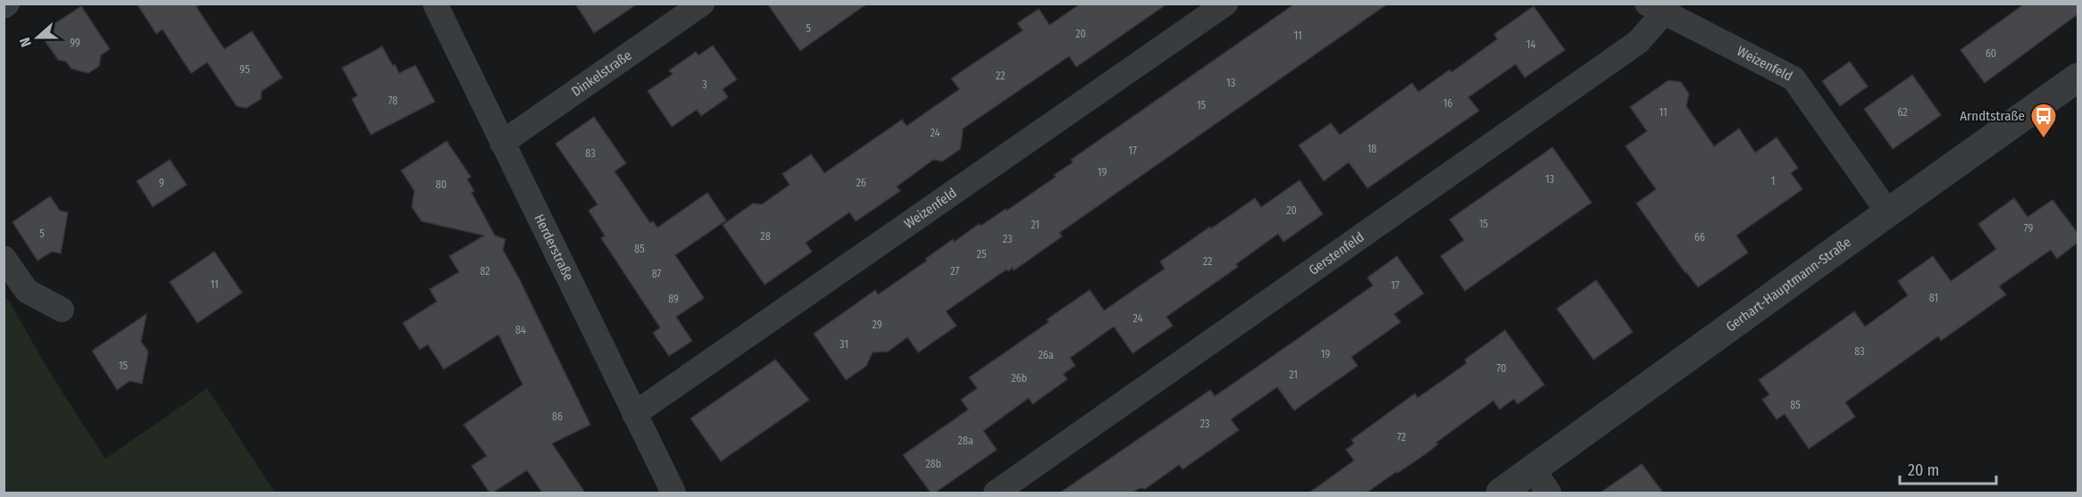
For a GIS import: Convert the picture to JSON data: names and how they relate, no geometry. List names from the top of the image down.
{
  "streets": {
    "street": [
      "Weizenfeld",
      "Dinkelstraße",
      "Herderstraße",
      "Gerstenfeld",
      "Gerhart-Hauptmann-Straße"
    ]
  },
  "crossings": [
    ["Weizenfeld", "Herderstraße"],
    ["Weizenfeld", "Gerstenfeld"],
    ["Weizenfeld", "Gerhart-Hauptmann-Straße"],
    ["Dinkelstraße", "Herderstraße"]
  ],
  "places": {
    "bus stop": ["Arndtstraße"]
  },
  "house_numbers": [
    "5",
    "20",
    "11",
    "99",
    "14",
    "60",
    "95",
    "22",
    "13",
    "3",
    "78",
    "16",
    "15",
    "11",
    "62",
    "24",
    "18",
    "17",
    "83",
    "19",
    "13",
    "1",
    "9",
    "26",
    "80",
    "20",
    "15",
    "21",
    "79",
    "5",
    "28",
    "66",
    "23",
    "85",
    "25",
    "22",
    "82",
    "27",
    "87",
    "11",
    "17",
    "81",
    "89",
    "24",
    "29",
    "84",
    "31",
    "83",
    "19",
    "26a",
    "15",
    "70",
    "21",
    "26b",
    "85",
    "86",
    "23",
    "72",
    "28a",
    "28b"
  ],
  "scale_bar": "20 m",
  "north": "left"
}
